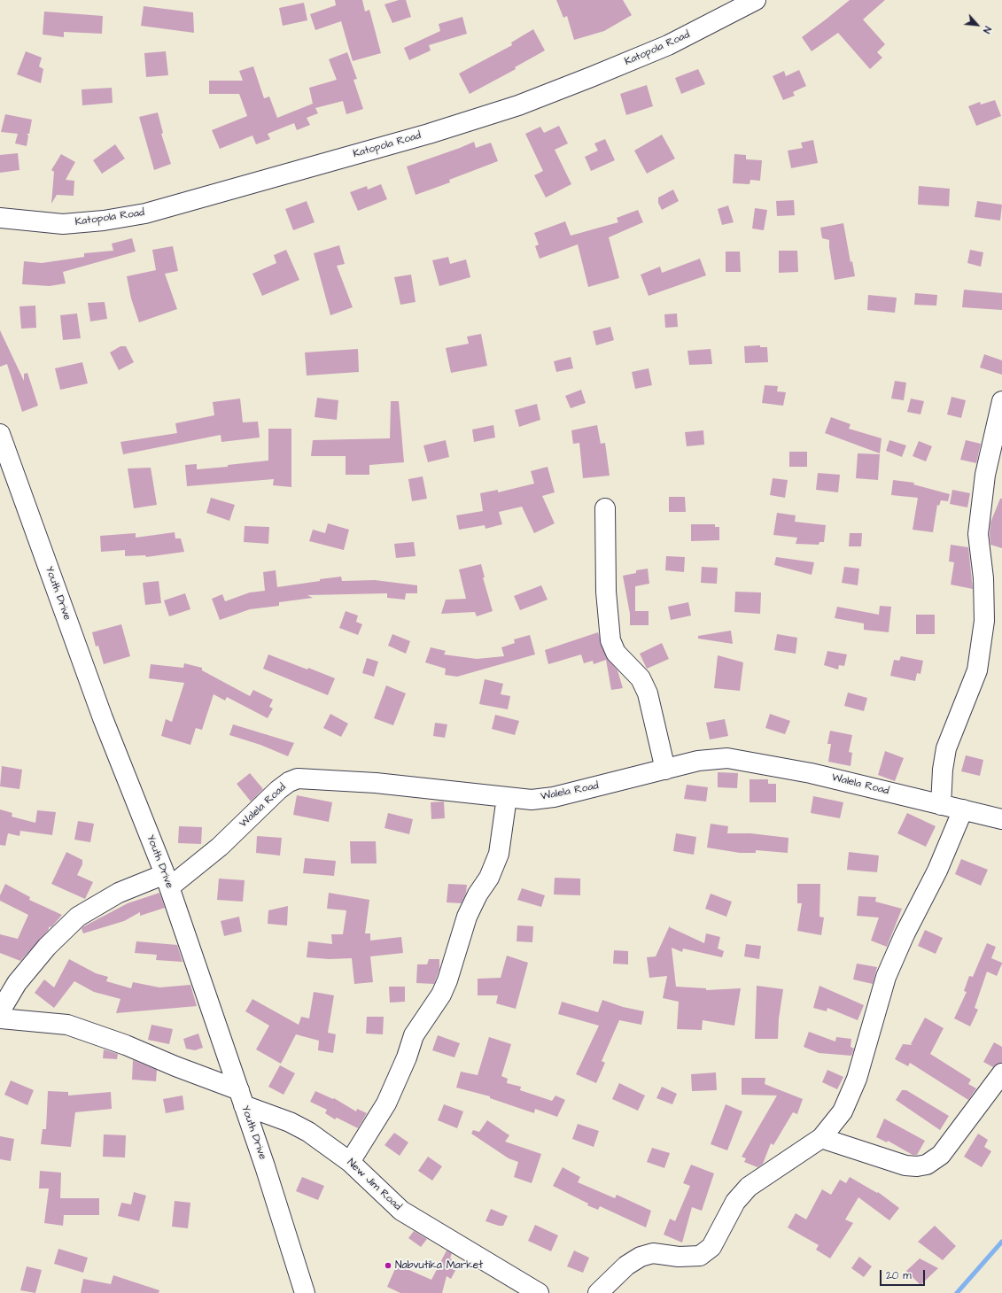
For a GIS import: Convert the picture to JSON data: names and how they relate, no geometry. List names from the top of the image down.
{
  "streets": {
    "street": [
      "Katopola Road",
      "Youth Drive",
      "Walela Road",
      "New Jim Road"
    ]
  },
  "crossings": [
    ["Youth Drive", "Walela Road"],
    ["Youth Drive", "New Jim Road"]
  ],
  "places": ["Nabvutika Market"],
  "scale_bar": "20 m",
  "north": "bottom right"
}
